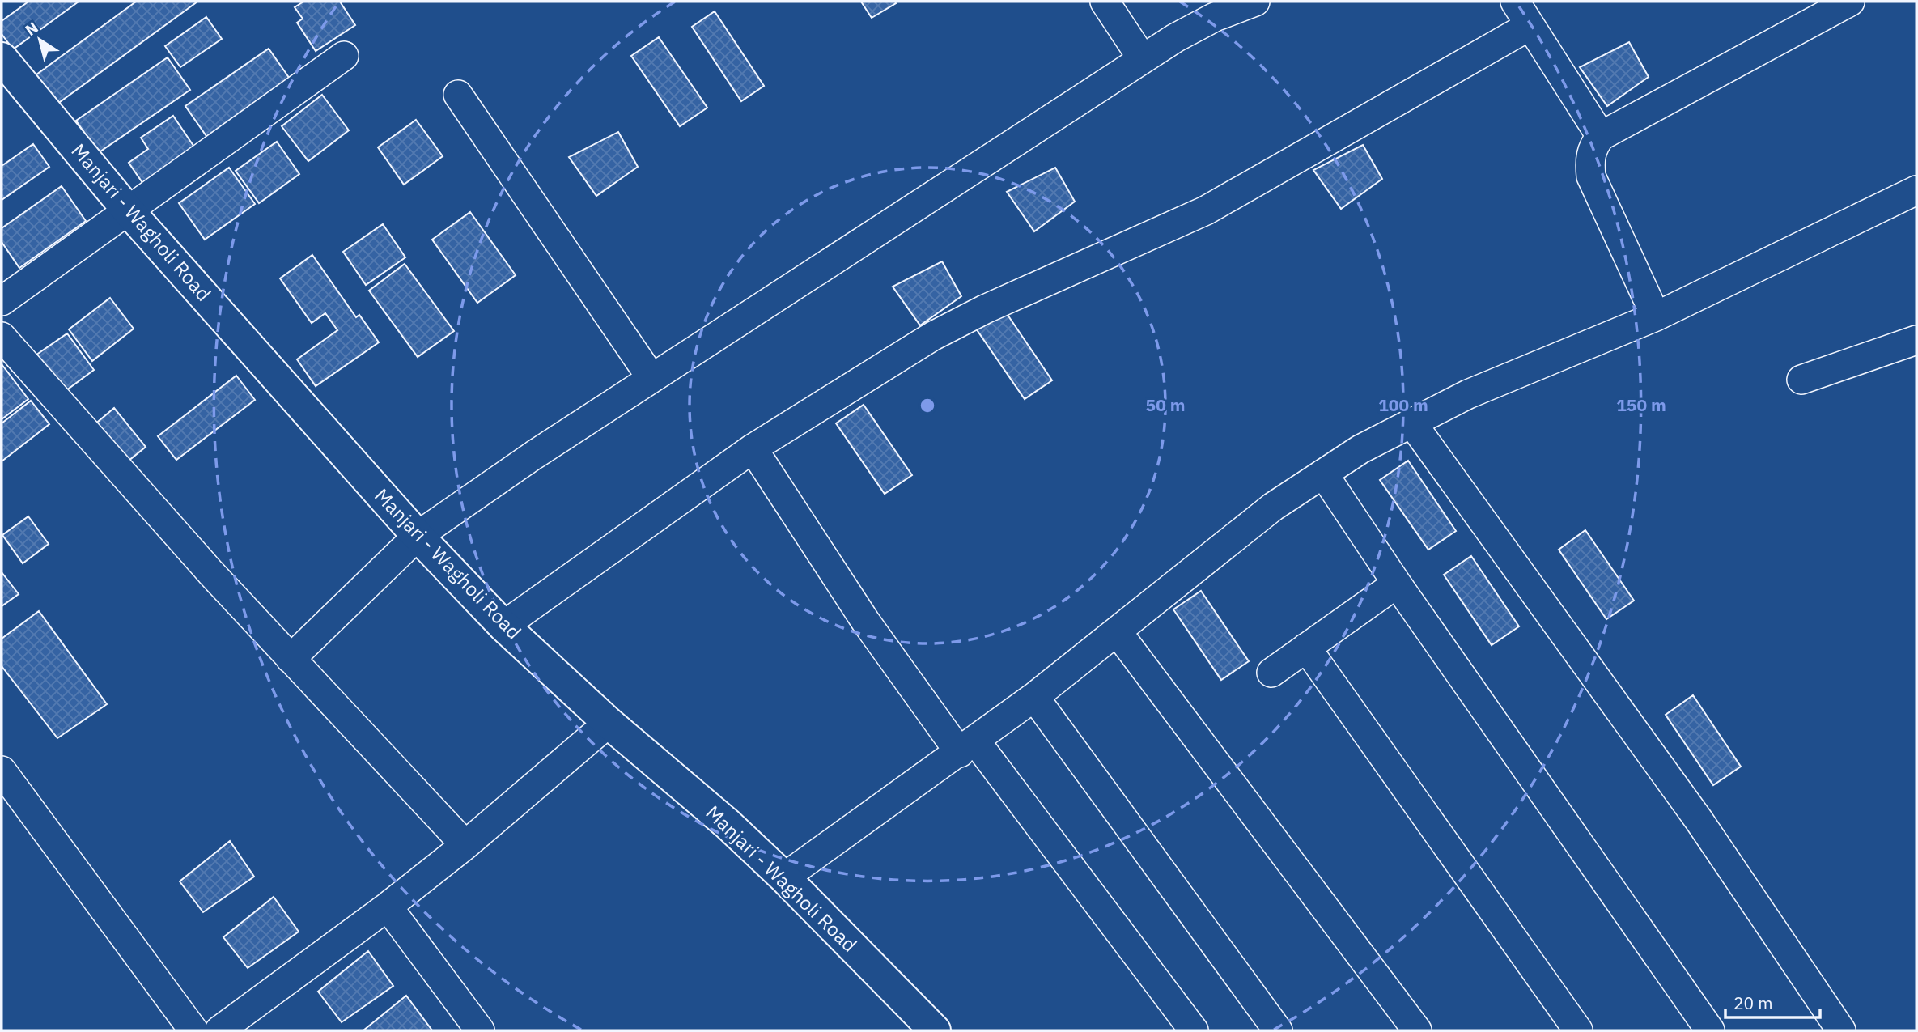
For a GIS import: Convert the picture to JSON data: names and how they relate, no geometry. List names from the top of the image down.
{
  "streets": {
    "main road": ["Manjari - Wagholi Road"]
  },
  "scale_bar": "20 m",
  "north": "top left",
  "rings": ["50 m", "100 m", "150 m"]
}
